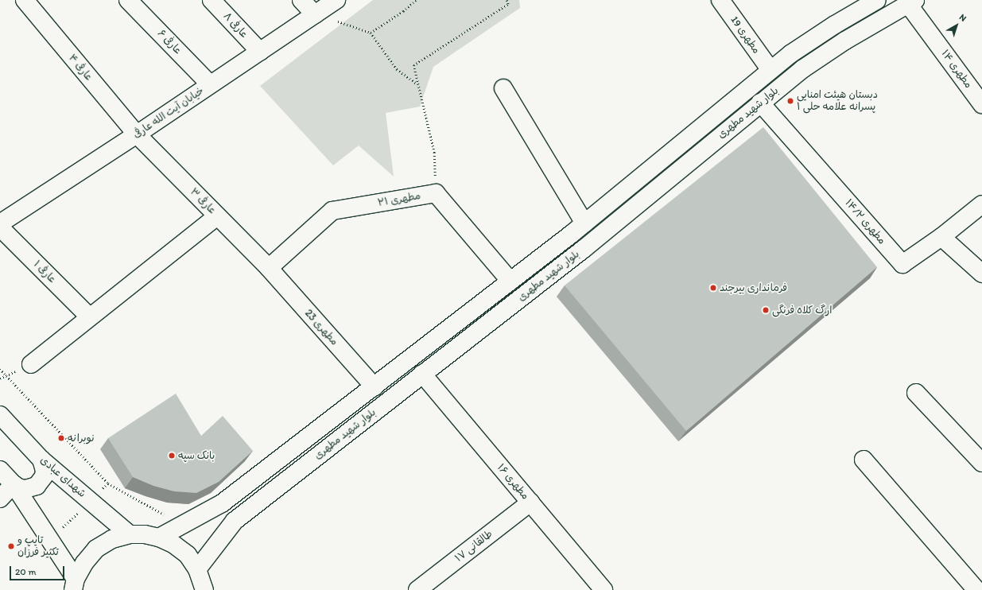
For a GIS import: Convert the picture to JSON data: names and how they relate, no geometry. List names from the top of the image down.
{
  "streets": {
    "street": [
      "عارفی ۸",
      "مطهری 19",
      "عارفی ۶",
      "عارفی ۴",
      "مطهری ۱۴",
      "خیابان آیت الله عارفی",
      "بلوار شهید مطهری",
      "مطهری ۲۱",
      "عارفی ۳",
      "مطهری ۱۴/۲",
      "عارفی ۱",
      "مطهری 23",
      "شهدای عبادی",
      "مطهری ۱۶",
      "طالقانی ۱۷"
    ]
  },
  "crossings": [
    ["عارفی ۸", "خیابان آیت الله عارفی"],
    ["مطهری 19", "بلوار شهید مطهری"],
    ["عارفی ۶", "خیابان آیت الله عارفی"],
    ["عارفی ۴", "خیابان آیت الله عارفی"],
    ["عارفی ۴", "عارفی ۳"],
    ["مطهری ۱۴", "بلوار شهید مطهری"],
    ["خیابان آیت الله عارفی", "عارفی ۳"],
    ["بلوار شهید مطهری", "مطهری ۲۱"],
    ["بلوار شهید مطهری", "مطهری ۱۴/۲"],
    ["بلوار شهید مطهری", "مطهری 23"],
    ["بلوار شهید مطهری", "مطهری ۱۶"],
    ["مطهری ۲۱", "عارفی ۳"],
    ["مطهری ۲۱", "مطهری 23"],
    ["عارفی ۳", "مطهری 23"],
    ["مطهری ۱۶", "طالقانی ۱۷"]
  ],
  "places": [
    "دبستان هیئت امنایی پسرانه علامه حلی ۱",
    "فرمانداری بیرجند",
    "ارگ کلاه فرنگی",
    "نوبرانه",
    "بانک سپه",
    "تایپ و تکثیر فرزان"
  ],
  "scale_bar": "20 m",
  "north": "top right"
}
